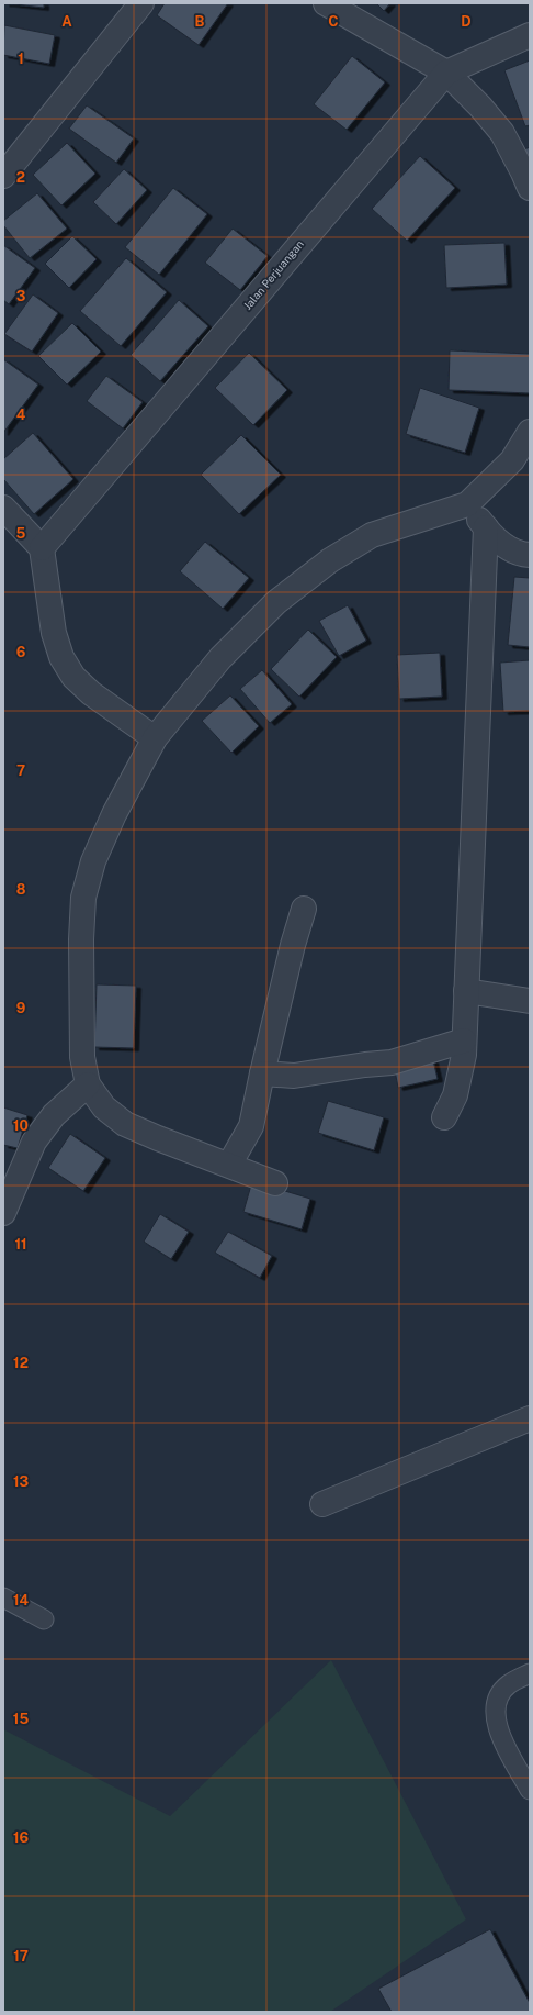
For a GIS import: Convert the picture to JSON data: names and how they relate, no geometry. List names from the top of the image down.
{
  "streets": {
    "street": ["Jalan Perjuangan"]
  },
  "grid": {
    "columns": [
      "A",
      "B",
      "C",
      "D"
    ],
    "rows": [
      "1",
      "2",
      "3",
      "4",
      "5",
      "6",
      "7",
      "8",
      "9",
      "10",
      "11",
      "12",
      "13",
      "14",
      "15",
      "16",
      "17"
    ]
  }
}
